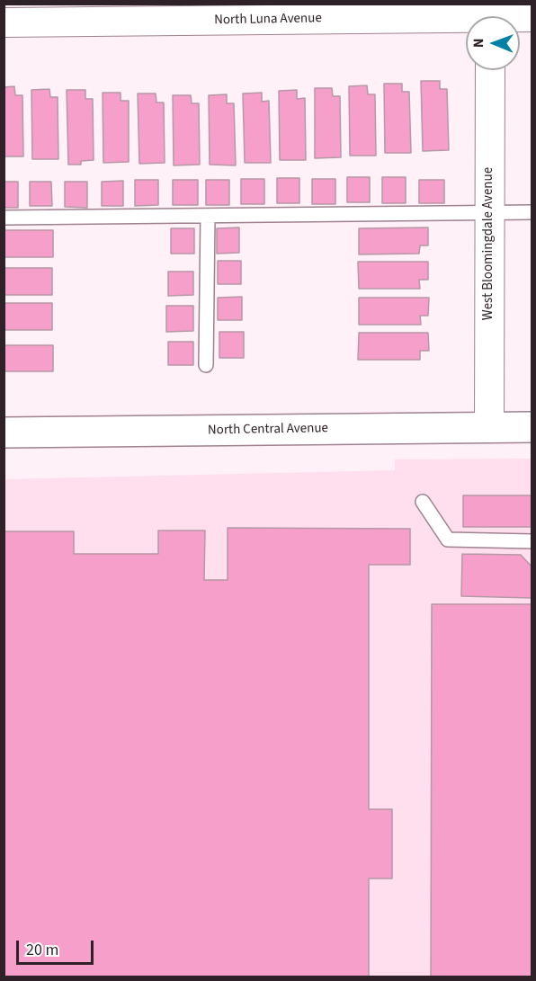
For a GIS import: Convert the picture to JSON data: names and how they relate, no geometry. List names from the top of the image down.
{
  "streets": {
    "street": ["North Luna Avenue", "West Bloomingdale Avenue", "North Central Avenue"]
  },
  "crossings": [
    ["West Bloomingdale Avenue", "North Central Avenue"]
  ],
  "scale_bar": "20 m",
  "north": "left"
}
